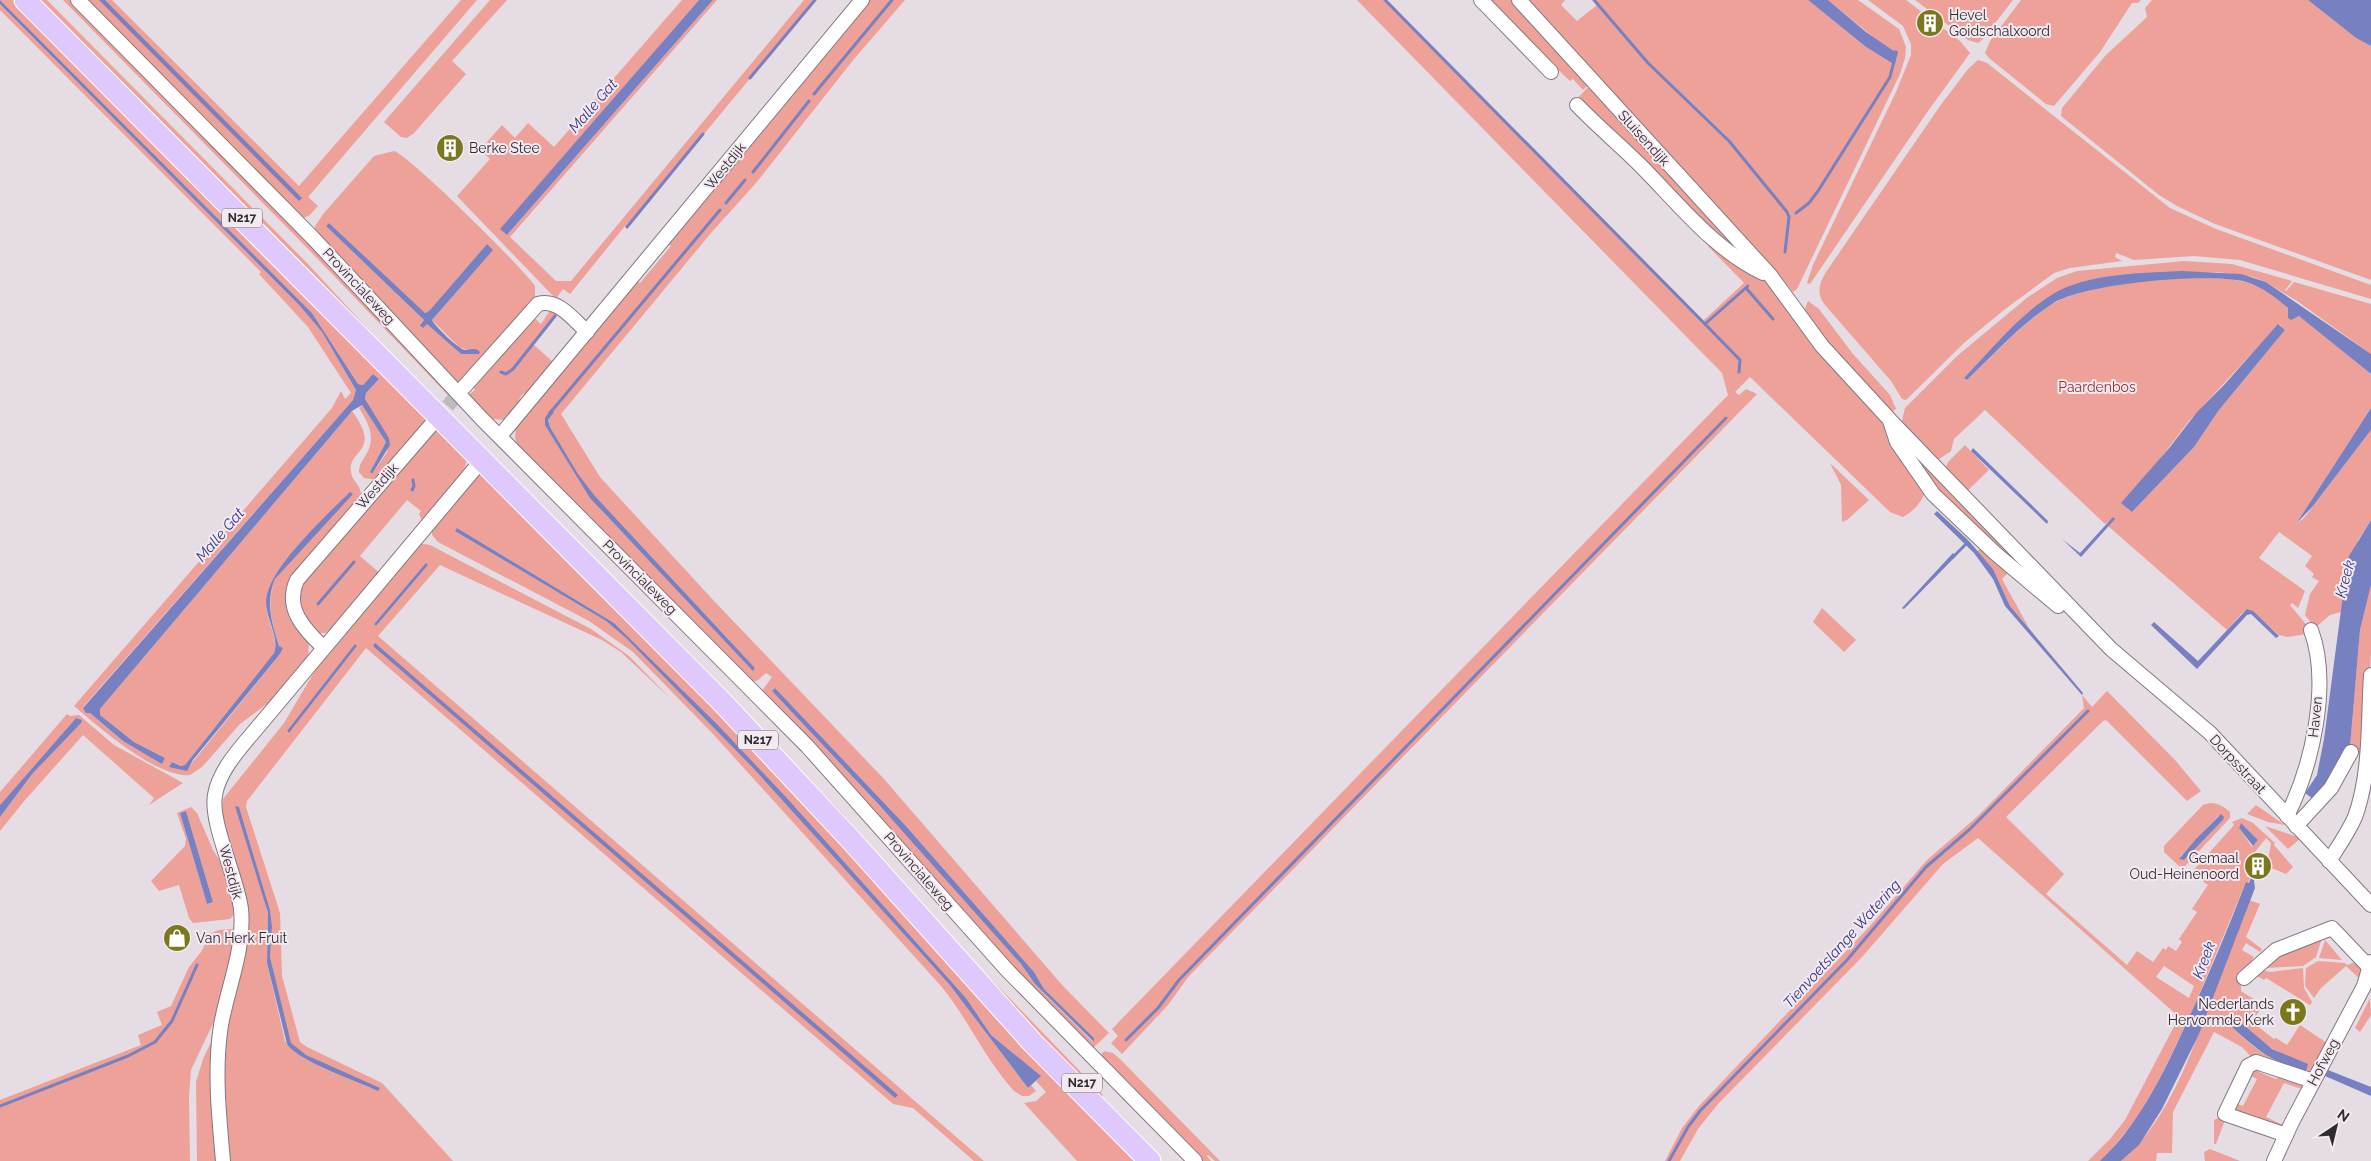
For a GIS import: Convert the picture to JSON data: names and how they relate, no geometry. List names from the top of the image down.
{
  "streets": {
    "main road": ["N217"],
    "street": [
      "Sluisendijk",
      "Westdijk",
      "Provincialeweg",
      "Haven",
      "Dorpsstraat",
      "Hofweg"
    ]
  },
  "crossings": [
    ["Sluisendijk", "Dorpsstraat"],
    ["Westdijk", "N217"],
    ["Westdijk", "Provincialeweg"],
    ["Haven", "Dorpsstraat"]
  ],
  "water": ["Malle Gat", "Kreek", "Tienvoetslange Watering"],
  "parks": ["Paardenbos"],
  "places": {
    "building": ["Hevel Goidschalxoord", "Berke Stee", "Gemaal Oud-Heinenoord"],
    "shop": ["Van Herk Fruit"],
    "church": ["Nederlands Hervormde Kerk"]
  },
  "north": "top right"
}
